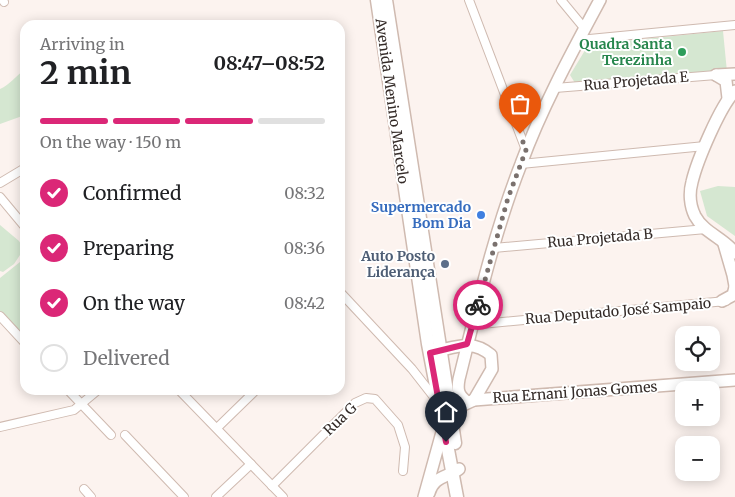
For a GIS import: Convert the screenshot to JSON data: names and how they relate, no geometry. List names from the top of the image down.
{
  "streets": {
    "main road": ["Avenida Menino Marcelo"],
    "street": [
      "Rua Projetada E",
      "Rua Projetada B",
      "Rua Deputado José Sampaio",
      "Rua Ernani Jonas Gomes",
      "Rua G"
    ]
  },
  "places": ["Quadra Santa Terezinha", "Supermercado Bom Dia", "Auto Posto Liderança"],
  "page": {
    "heading": ["2 min", "Arriving in", "08:47–08:52"],
    "bar": "On the way · 150 m",
    "list": [
      ["Confirmed", "08:32"],
      ["Preparing", "08:36"],
      ["On the way", "08:42"],
      "Delivered"
    ],
    "map_buttons": ["+", "−"]
  }
}
